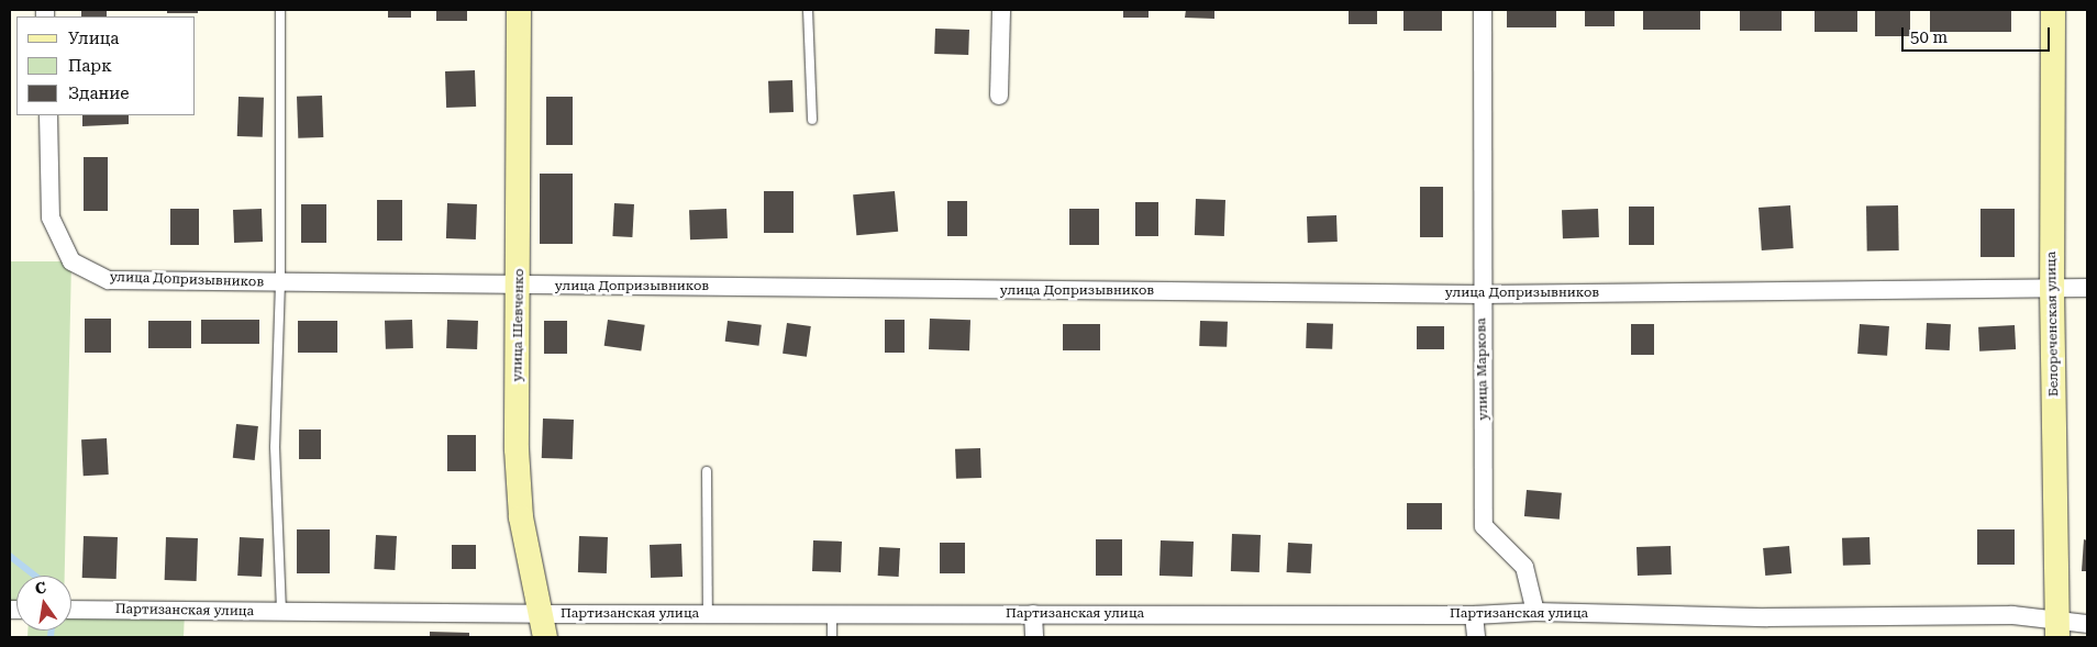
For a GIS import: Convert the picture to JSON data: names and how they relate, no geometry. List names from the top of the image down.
{
  "streets": {
    "street": [
      "улица Допризывников",
      "Белореченская улица",
      "улица Шевченко",
      "улица Маркова",
      "Партизанская улица"
    ]
  },
  "crossings": [
    ["улица Допризывников", "Белореченская улица"],
    ["улица Допризывников", "улица Шевченко"],
    ["улица Допризывников", "улица Маркова"],
    ["Белореченская улица", "Партизанская улица"],
    ["улица Шевченко", "Партизанская улица"],
    ["улица Маркова", "Партизанская улица"]
  ],
  "legend": ["Улица", "Парк", "Здание"],
  "scale_bar": "50 m",
  "north": "top"
}
